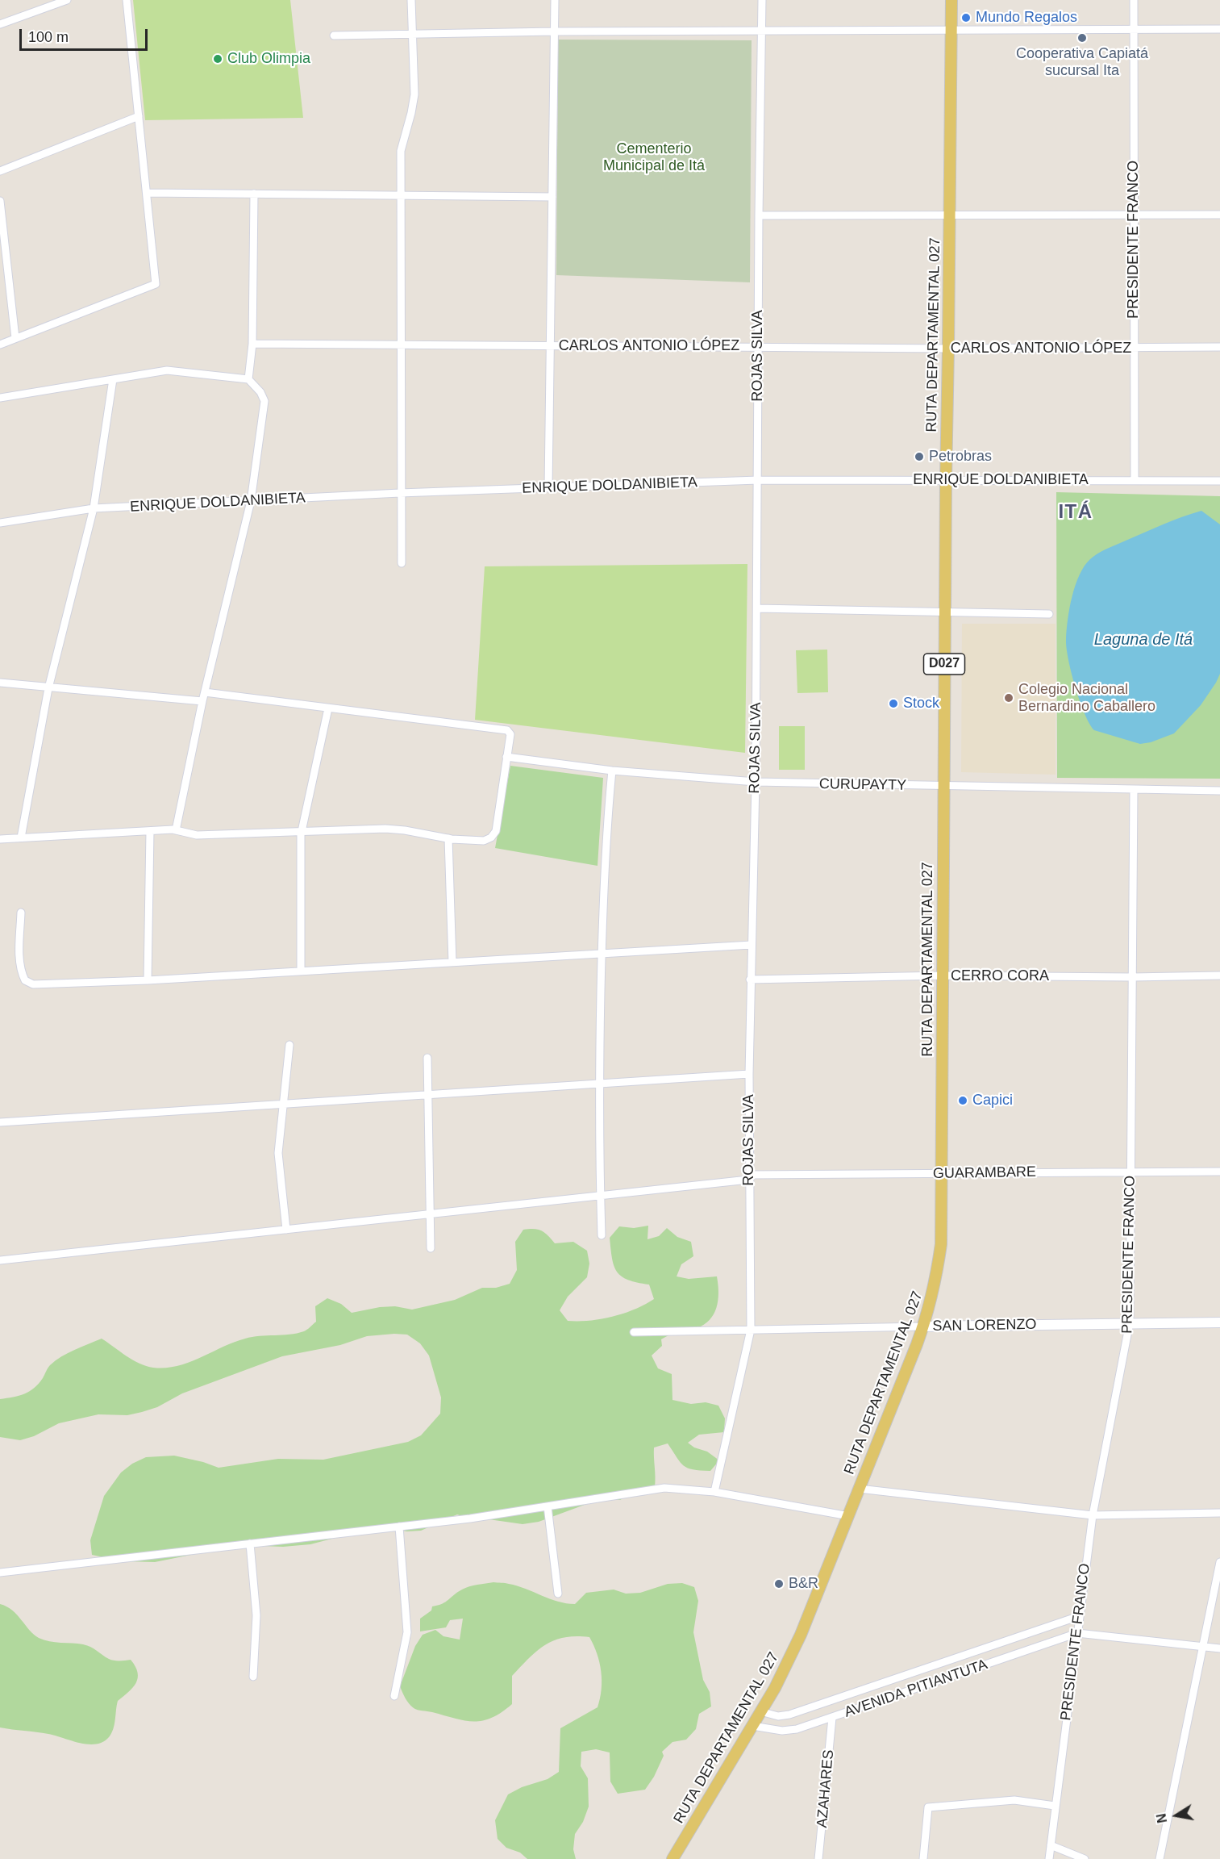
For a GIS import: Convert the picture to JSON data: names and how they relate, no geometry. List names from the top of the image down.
{
  "streets": {
    "main road": ["RUTA DEPARTAMENTAL 027", "D027"],
    "street": [
      "PRESIDENTE FRANCO",
      "CARLOS ANTONIO LÓPEZ",
      "ROJAS SILVA",
      "ENRIQUE DOLDANIBIETA",
      "CURUPAYTY",
      "CERRO CORA",
      "GUARAMBARE",
      "SAN LORENZO",
      "AVENIDA PITIANTUTA",
      "AZAHARES"
    ]
  },
  "crossings": [
    ["PRESIDENTE FRANCO", "CARLOS ANTONIO LÓPEZ"],
    ["PRESIDENTE FRANCO", "ENRIQUE DOLDANIBIETA"],
    ["PRESIDENTE FRANCO", "CURUPAYTY"],
    ["PRESIDENTE FRANCO", "CERRO CORA"],
    ["PRESIDENTE FRANCO", "GUARAMBARE"],
    ["PRESIDENTE FRANCO", "SAN LORENZO"],
    ["PRESIDENTE FRANCO", "AVENIDA PITIANTUTA"],
    ["RUTA DEPARTAMENTAL 027", "CARLOS ANTONIO LÓPEZ"],
    ["RUTA DEPARTAMENTAL 027", "ENRIQUE DOLDANIBIETA"],
    ["RUTA DEPARTAMENTAL 027", "CURUPAYTY"],
    ["RUTA DEPARTAMENTAL 027", "CERRO CORA"],
    ["RUTA DEPARTAMENTAL 027", "GUARAMBARE"],
    ["RUTA DEPARTAMENTAL 027", "SAN LORENZO"],
    ["RUTA DEPARTAMENTAL 027", "AVENIDA PITIANTUTA"],
    ["CARLOS ANTONIO LÓPEZ", "ROJAS SILVA"],
    ["ROJAS SILVA", "ENRIQUE DOLDANIBIETA"],
    ["ROJAS SILVA", "CURUPAYTY"],
    ["ROJAS SILVA", "CERRO CORA"],
    ["ROJAS SILVA", "GUARAMBARE"],
    ["ROJAS SILVA", "SAN LORENZO"],
    ["AVENIDA PITIANTUTA", "AZAHARES"]
  ],
  "districts": ["ITÁ"],
  "water": ["Laguna de Itá"],
  "parks": ["Cementerio Municipal de Itá"],
  "places": [
    "Mundo Regalos",
    "Cooperativa Capiatá sucursal Ita",
    "Club Olimpia",
    "Petrobras",
    "Colegio Nacional Bernardino Caballero",
    "Stock",
    "Capici",
    "B&R"
  ],
  "scale_bar": "100 m",
  "north": "left"
}
